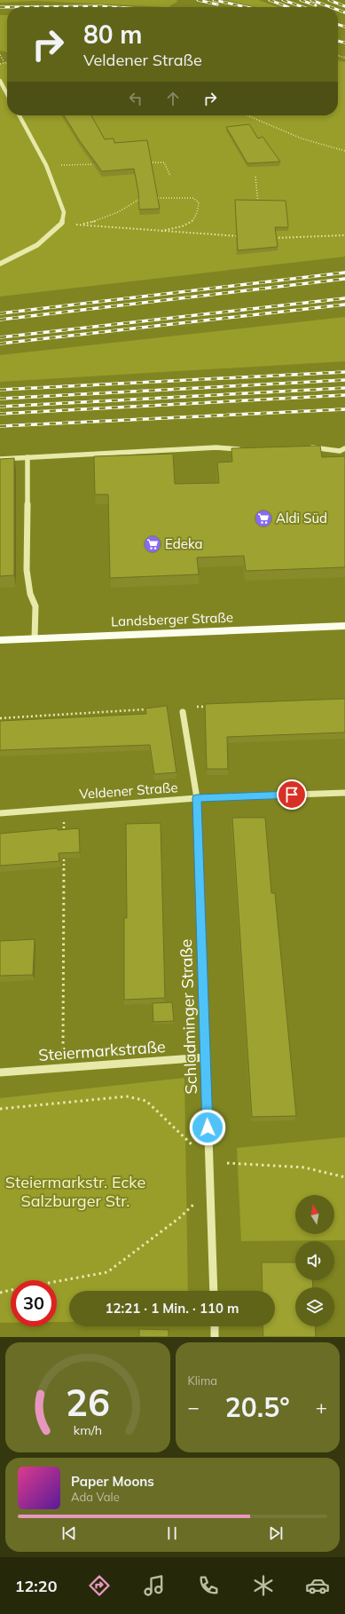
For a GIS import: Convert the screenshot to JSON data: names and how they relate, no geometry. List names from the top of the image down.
{
  "streets": {
    "main road": ["Landsberger Straße"],
    "street": ["Veldener Straße", "Schladminger Straße", "Steiermarkstraße"]
  },
  "crossings": [
    ["Veldener Straße", "Schladminger Straße"],
    ["Schladminger Straße", "Steiermarkstraße"]
  ],
  "parks": ["Steiermarkstr. Ecke Salzburger Str."],
  "places": {
    "supermarket": ["Aldi Süd", "Edeka"]
  },
  "north": "top",
  "page": {
    "turn": ["80 m", "Veldener Straße"],
    "limit": "30",
    "trip": "12:21 · 1 Min. · 110 m",
    "tile": "Klima",
    "heat": ["−", "20.5°", "+"],
    "song": ["Paper Moons", "Ada Vale"],
    "tabs": "12:20",
    "gauge": ["26", "km/h"]
  }
}
